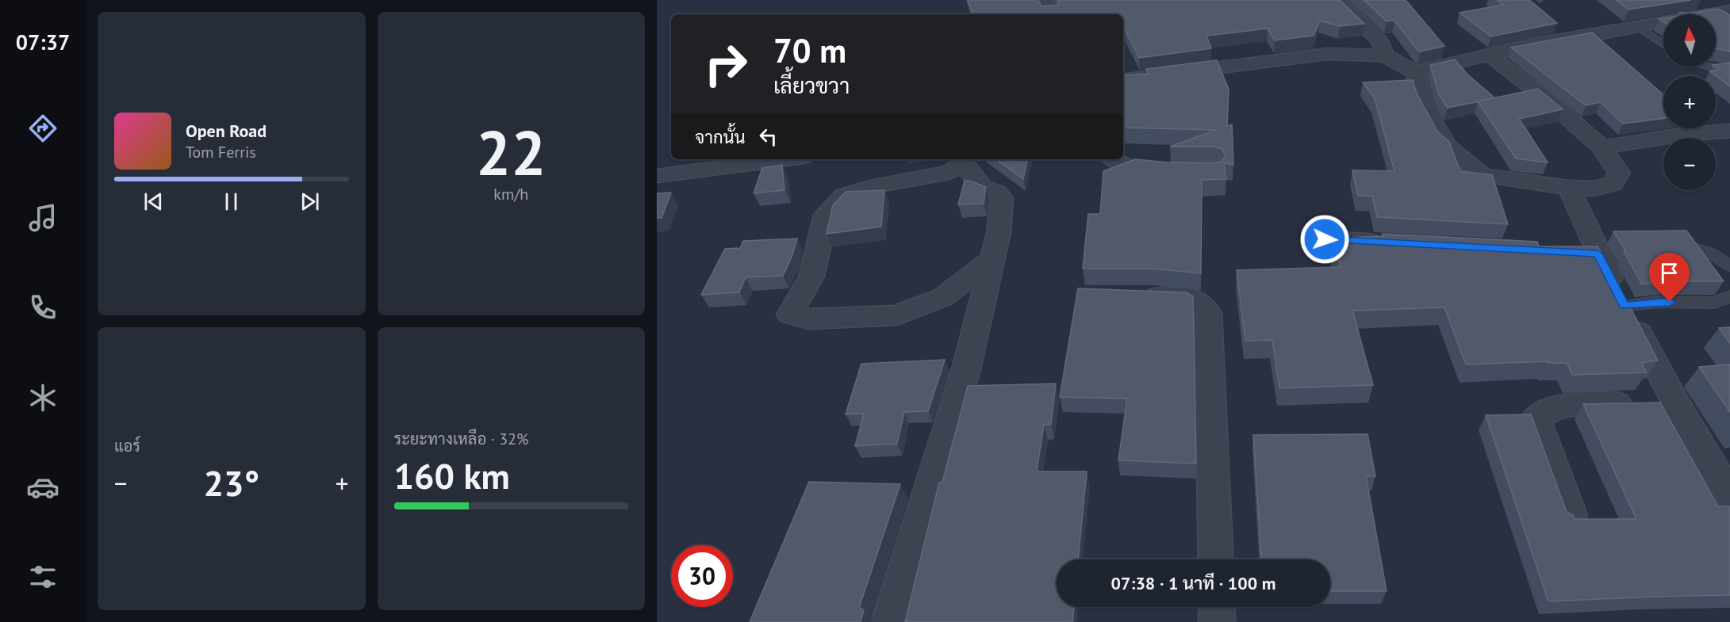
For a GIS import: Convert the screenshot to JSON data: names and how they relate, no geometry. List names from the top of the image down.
{
  "north": "top",
  "page": {
    "tabs": "07:37",
    "tile": [
      ["22", "km/h"],
      "แอร์",
      ["ระยะทางเหลือ · 32%", "160 km"]
    ],
    "map_buttons": ["+", "−"],
    "turn": ["70 m", "เลี้ยวขวา"],
    "song": ["Open Road", "Tom Ferris"],
    "then": "จากนั้น",
    "heat": ["−", "23°", "+"],
    "limit": "30",
    "trip": "07:38 · 1 นาที · 100 m"
  }
}
